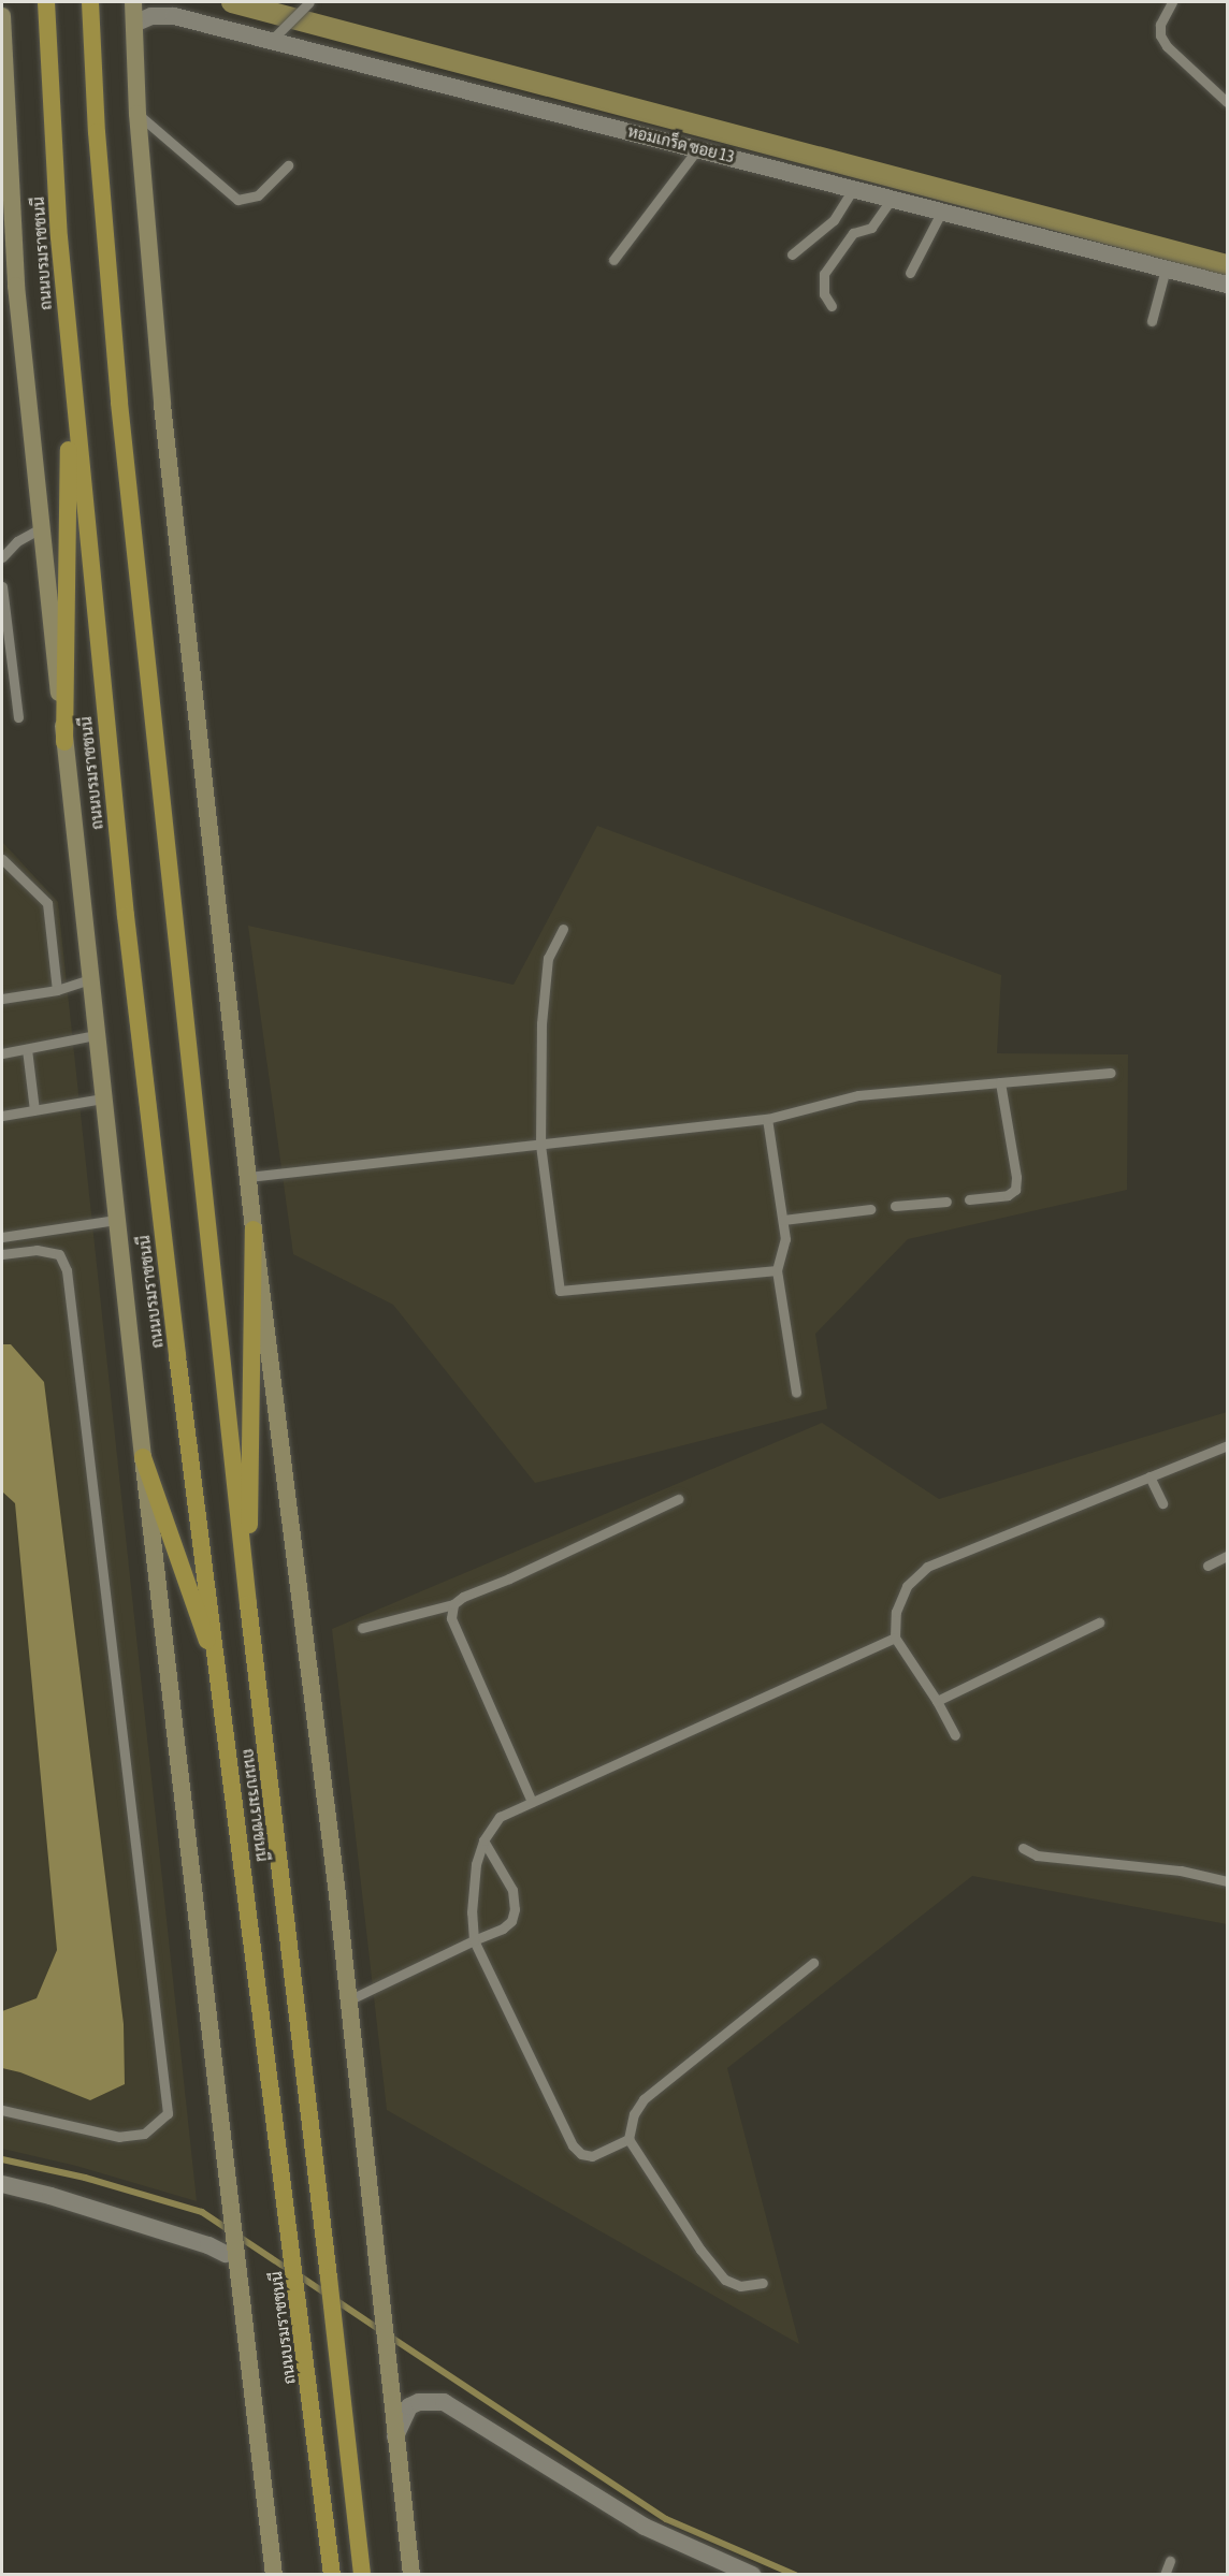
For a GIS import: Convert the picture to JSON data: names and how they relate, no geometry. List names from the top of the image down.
{
  "streets": {
    "highway": ["ถนนบรมราชชนนี"],
    "street": ["หอมเกร็ด ซอย 13"]
  }
}
